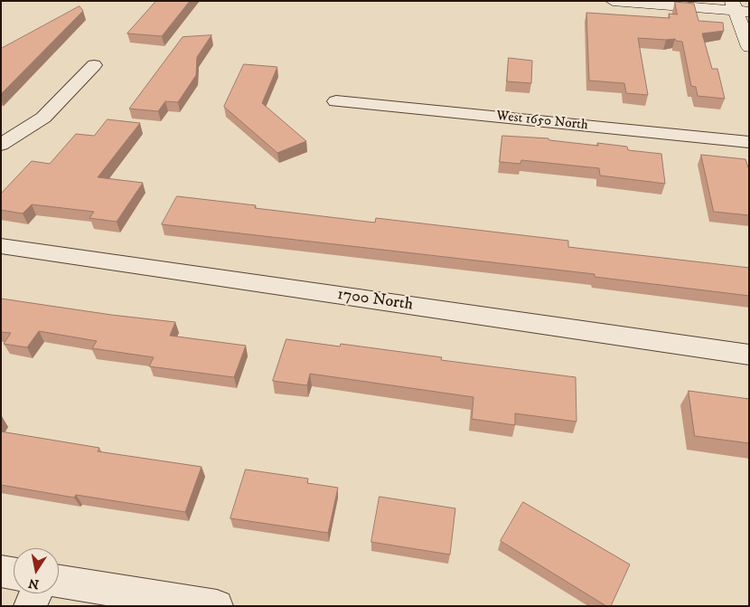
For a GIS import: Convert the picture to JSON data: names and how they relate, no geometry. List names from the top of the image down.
{
  "streets": {
    "street": ["West 1650 North", "1700 North"]
  },
  "north": "bottom"
}
